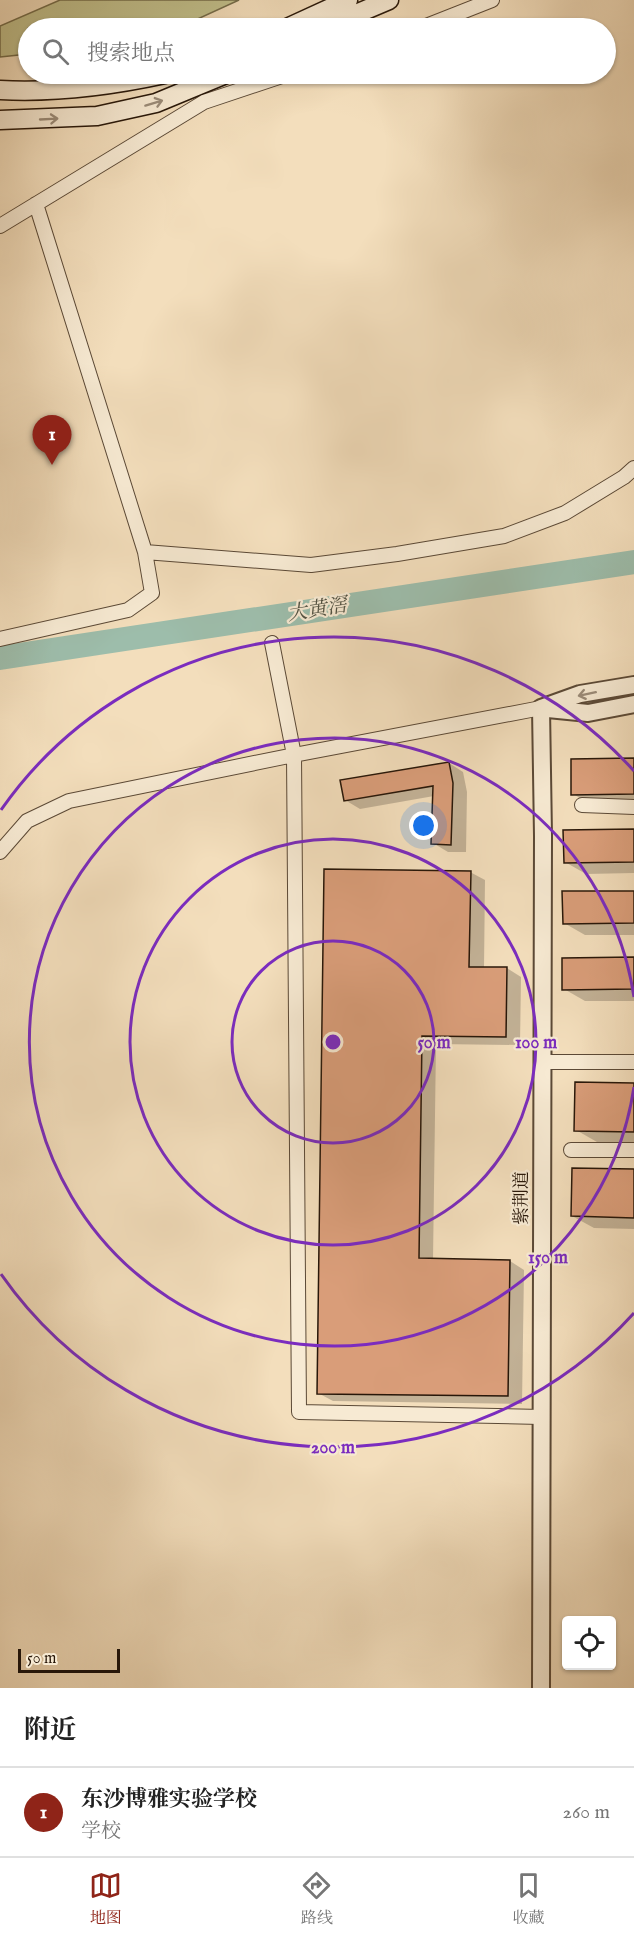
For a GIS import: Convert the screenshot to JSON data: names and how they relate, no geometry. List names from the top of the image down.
{
  "streets": {
    "street": ["紫荆道"]
  },
  "water": ["大黄滘"],
  "scale_bar": "50 m",
  "page": {
    "search": "搜索地点",
    "pins": "1",
    "scale": "50 m",
    "heading": "附近",
    "list": [
      {
        "mark": "1",
        "name": "东沙博雅实验学校",
        "note": "学校",
        "value": "260 m"
      }
    ],
    "nav": ["地图", "路线", "收藏"]
  },
  "rings": [
    "50 m",
    "100 m",
    "150 m",
    "200 m"
  ]
}
